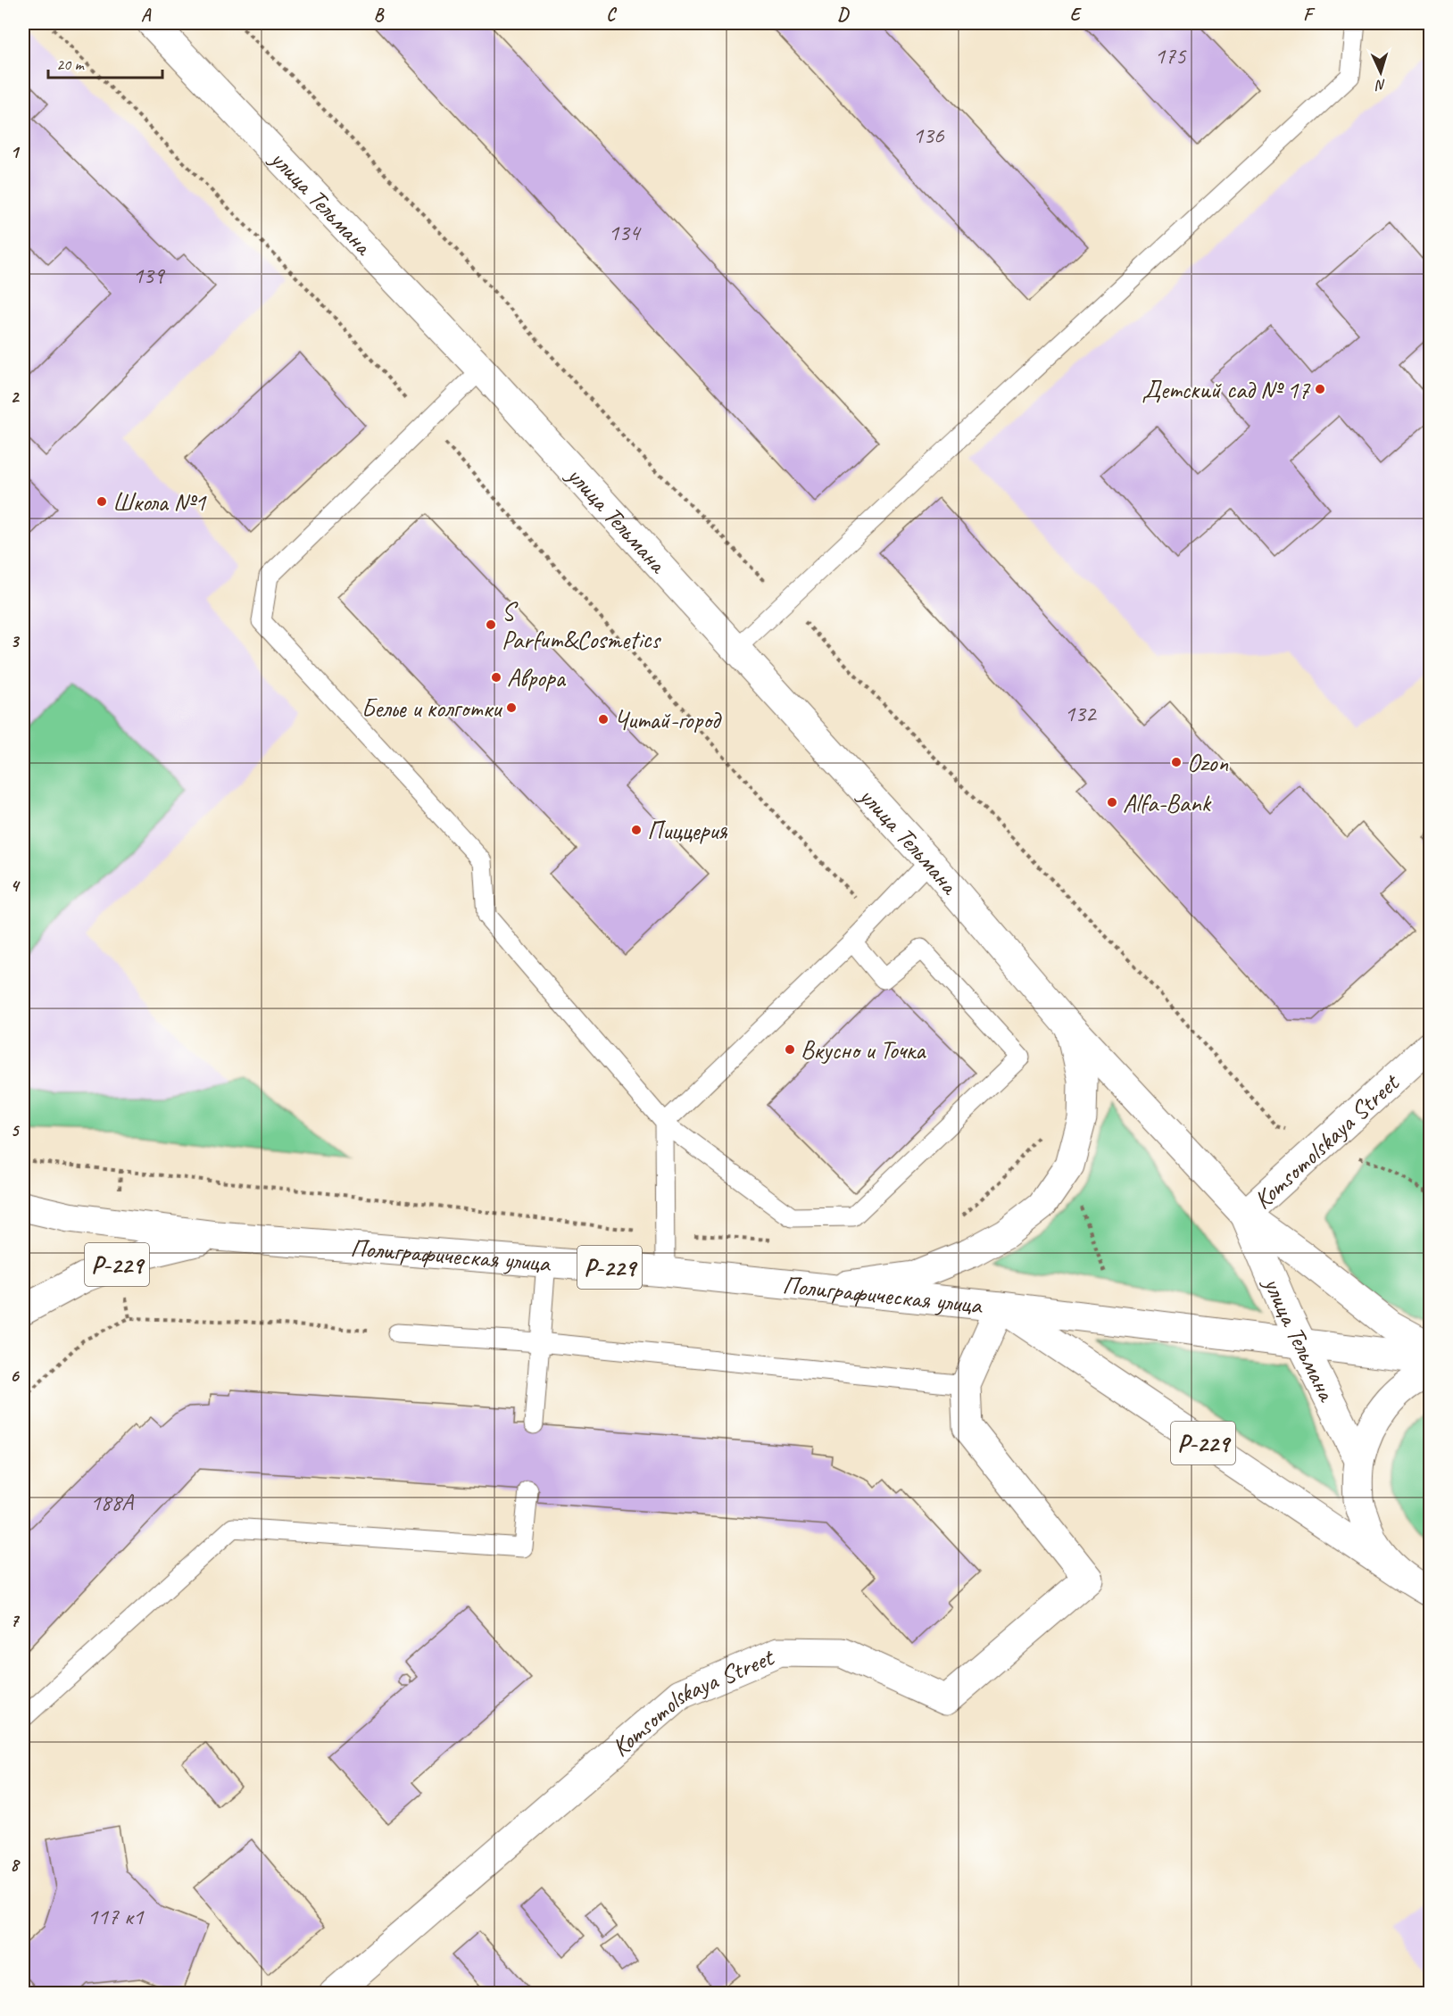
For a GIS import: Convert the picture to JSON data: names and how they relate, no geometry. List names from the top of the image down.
{
  "streets": {
    "street": [
      "улица Тельмана",
      "Komsomolskaya Street",
      "Полиграфическая улица",
      "Р-229"
    ]
  },
  "crossings": [
    ["улица Тельмана", "Komsomolskaya Street"],
    ["улица Тельмана", "Полиграфическая улица"],
    ["Komsomolskaya Street", "Полиграфическая улица"]
  ],
  "places": [
    "Детский сад № 17",
    "Школа №1",
    "S Parfum&Cosmetics",
    "Аврора",
    "Белье и колготки",
    "Читай-город",
    "Ozon",
    "Alfa-Bank",
    "Пиццерия",
    "Вкусно и Точка"
  ],
  "house_numbers": [
    "175",
    "136",
    "134",
    "139",
    "132",
    "188А",
    "117 к1"
  ],
  "scale_bar": "20 m",
  "north": "bottom",
  "grid": {
    "columns": [
      "A",
      "B",
      "C",
      "D",
      "E",
      "F"
    ],
    "rows": [
      "1",
      "2",
      "3",
      "4",
      "5",
      "6",
      "7",
      "8"
    ]
  }
}
